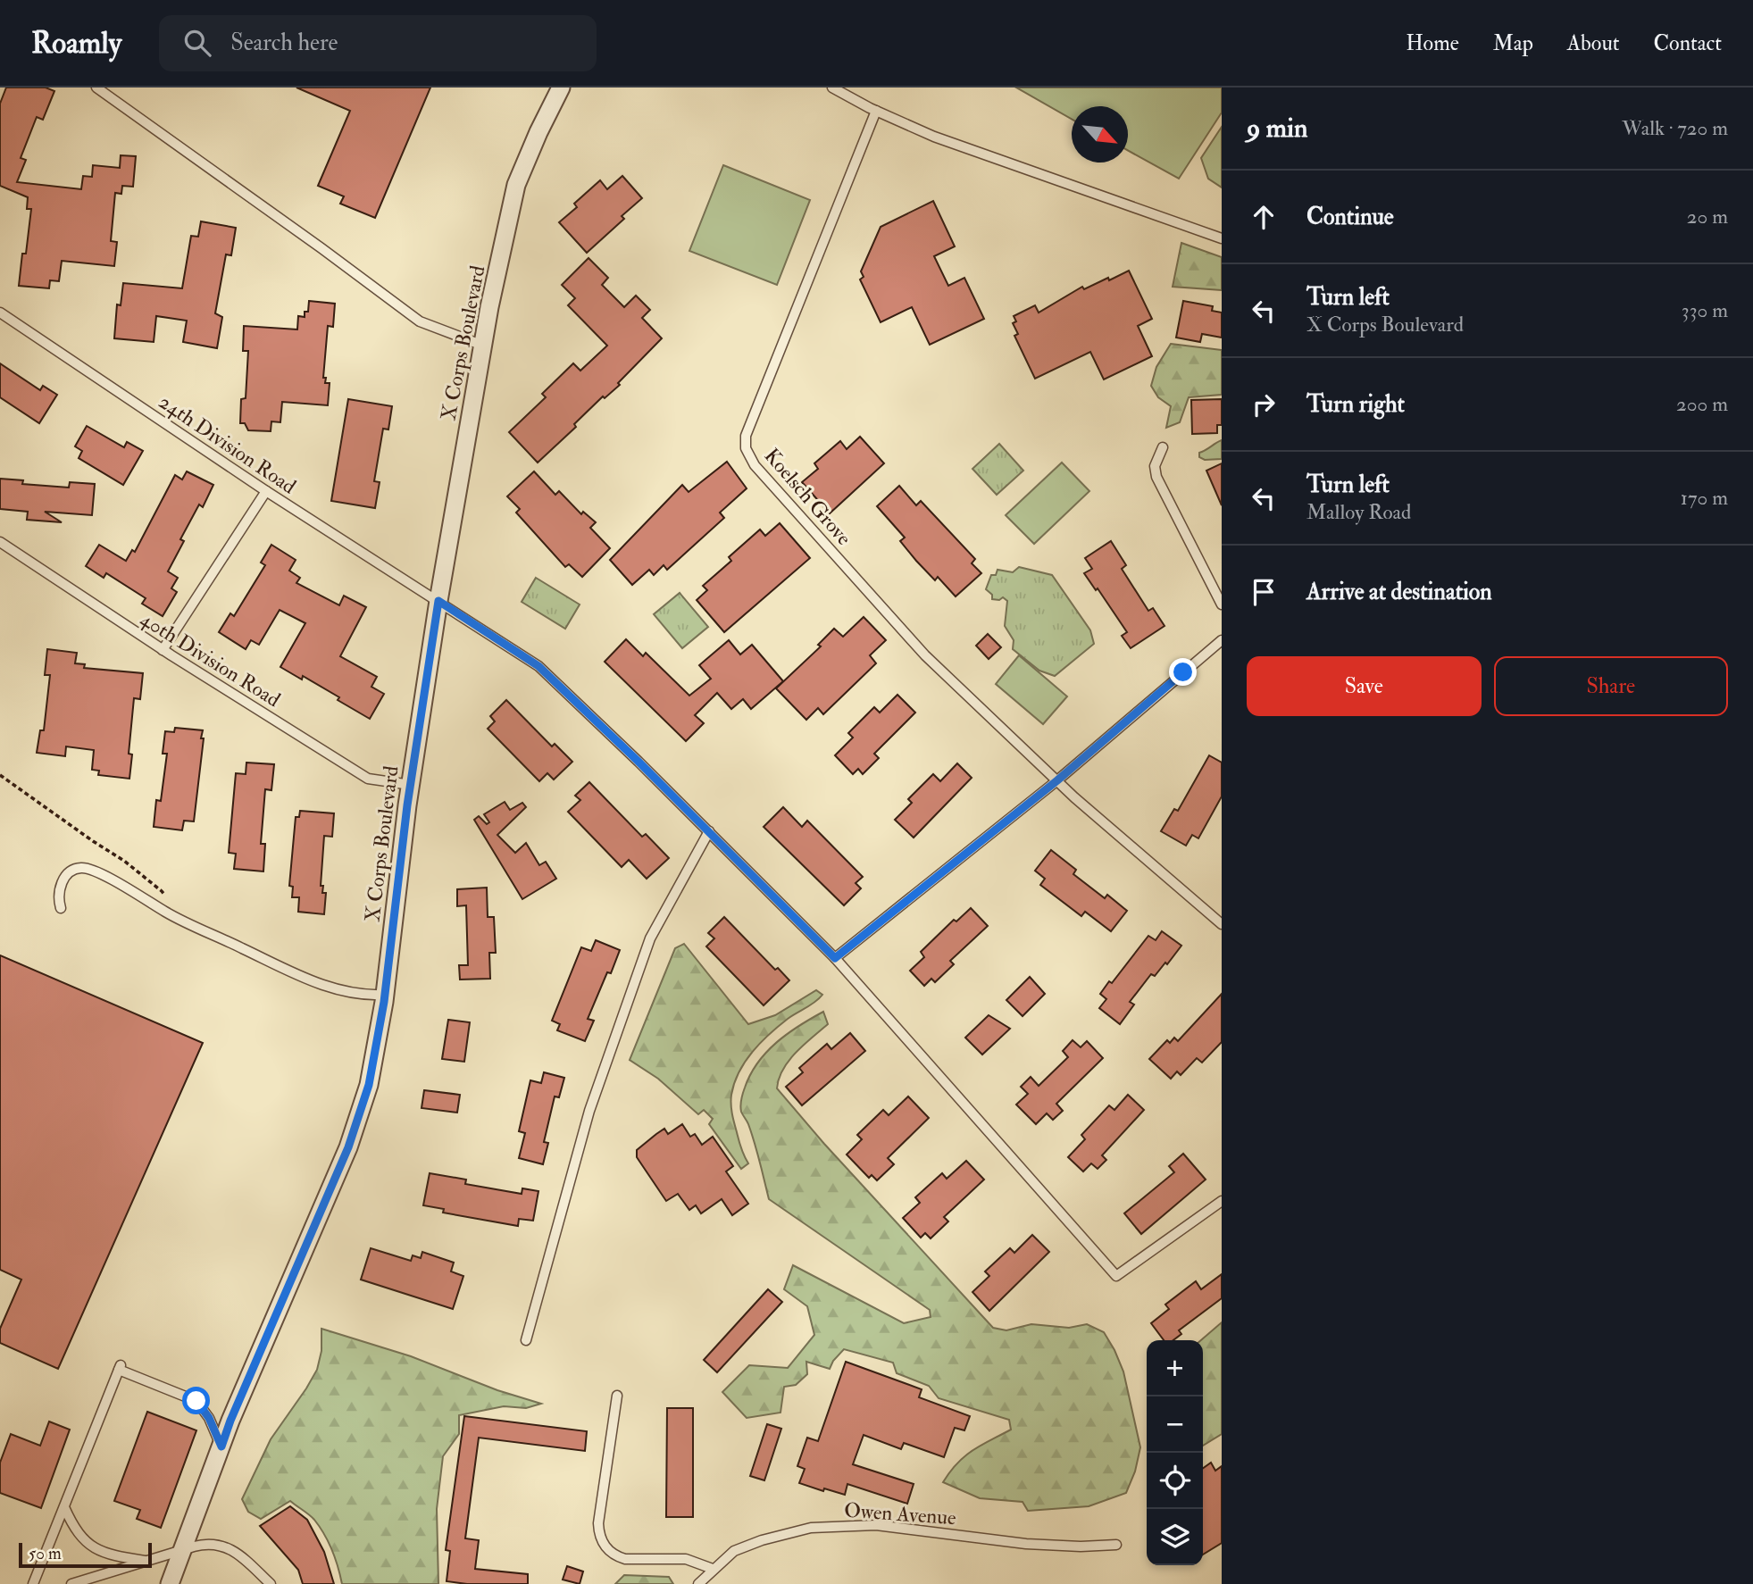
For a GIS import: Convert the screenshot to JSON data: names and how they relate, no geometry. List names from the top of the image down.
{
  "streets": {
    "street": ["X Corps Boulevard"],
    "lane": [
      "24th Division Road",
      "Koelsch Grove",
      "40th Division Road",
      "Owen Avenue"
    ]
  },
  "crossings": [
    ["X Corps Boulevard", "24th Division Road"],
    ["X Corps Boulevard", "40th Division Road"]
  ],
  "scale_bar": "50 m",
  "north": "bottom right",
  "page": {
    "header": "Roamly",
    "search": "Search here",
    "nav": [
      "Home",
      "Map",
      "About",
      "Contact"
    ],
    "heading": ["9 min", "Walk · 720 m"],
    "list": [
      ["Continue", "20 m"],
      ["Turn left", "X Corps Boulevard", "330 m"],
      ["Turn right", "200 m"],
      ["Turn left", "Malloy Road", "170 m"],
      "Arrive at destination"
    ],
    "buttons": ["Save", "Share"],
    "map_buttons": ["+", "−"],
    "scale": "50 m"
  }
}
